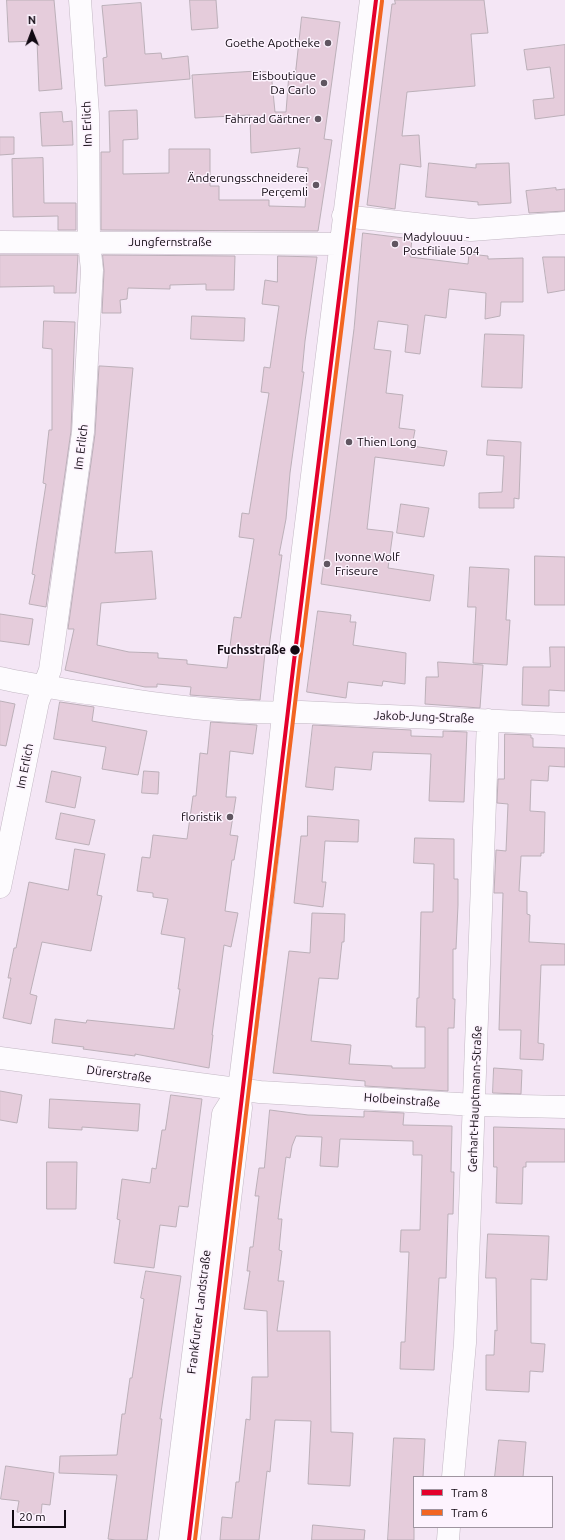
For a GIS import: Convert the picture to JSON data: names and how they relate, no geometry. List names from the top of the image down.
{
  "streets": {
    "street": [
      "Im Erlich",
      "Jungfernstraße",
      "Jakob-Jung-Straße",
      "Dürerstraße",
      "Gerhart-Hauptmann-Straße",
      "Holbeinstraße",
      "Frankfurter Landstraße"
    ]
  },
  "crossings": [
    ["Im Erlich", "Jungfernstraße"],
    ["Jungfernstraße", "Frankfurter Landstraße"],
    ["Jakob-Jung-Straße", "Gerhart-Hauptmann-Straße"],
    ["Jakob-Jung-Straße", "Frankfurter Landstraße"],
    ["Dürerstraße", "Holbeinstraße"],
    ["Dürerstraße", "Frankfurter Landstraße"],
    ["Gerhart-Hauptmann-Straße", "Holbeinstraße"],
    ["Holbeinstraße", "Frankfurter Landstraße"]
  ],
  "places": [
    "Goethe Apotheke",
    "Eisboutique Da Carlo",
    "Fahrrad Gärtner",
    "Änderungsschneiderei Perçemli",
    "Madylouuu - Postfiliale 504",
    "Thien Long",
    "Ivonne Wolf Friseure",
    "Fuchsstraße",
    "floristik"
  ],
  "lines": ["tram line 8", "tram line 6"],
  "legend": ["Tram 8", "Tram 6"],
  "scale_bar": "20 m",
  "north": "top"
}
